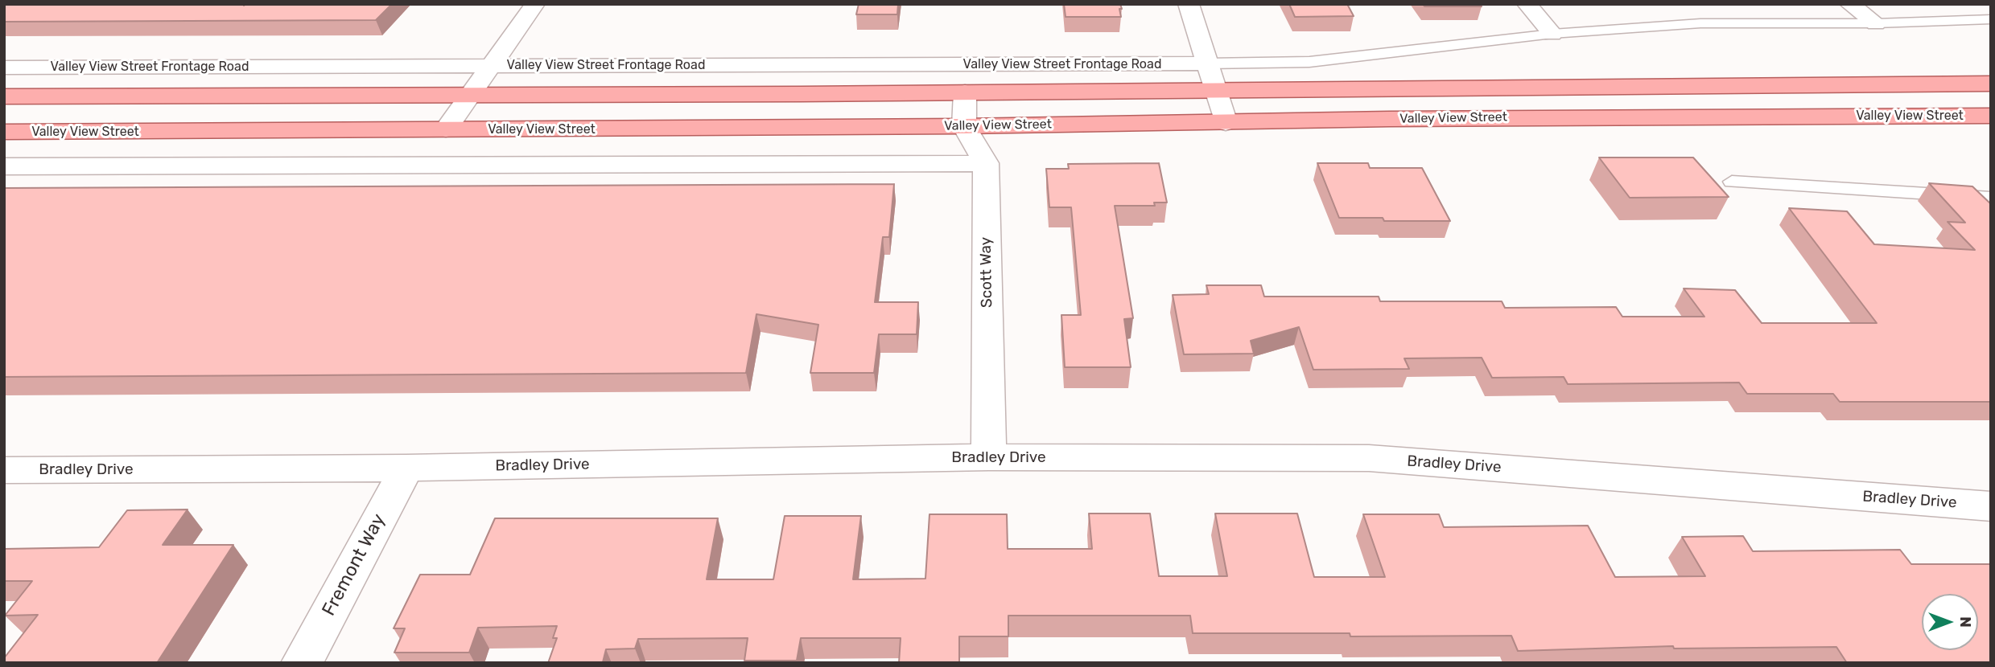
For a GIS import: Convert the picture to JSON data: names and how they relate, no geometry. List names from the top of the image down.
{
  "streets": {
    "main road": ["Valley View Street"],
    "street": [
      "Valley View Street Frontage Road",
      "Scott Way",
      "Bradley Drive",
      "Fremont Way"
    ]
  },
  "crossings": [
    ["Valley View Street", "Scott Way"],
    ["Scott Way", "Bradley Drive"],
    ["Bradley Drive", "Fremont Way"]
  ],
  "north": "right"
}
